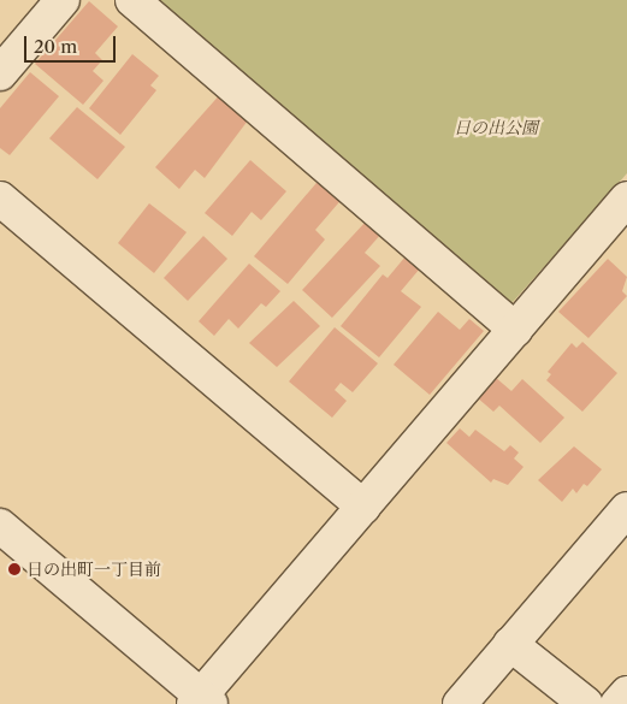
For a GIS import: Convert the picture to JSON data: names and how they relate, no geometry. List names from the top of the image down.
{
  "parks": ["日の出公園"],
  "places": ["日の出町一丁目前"],
  "scale_bar": "20 m"
}
